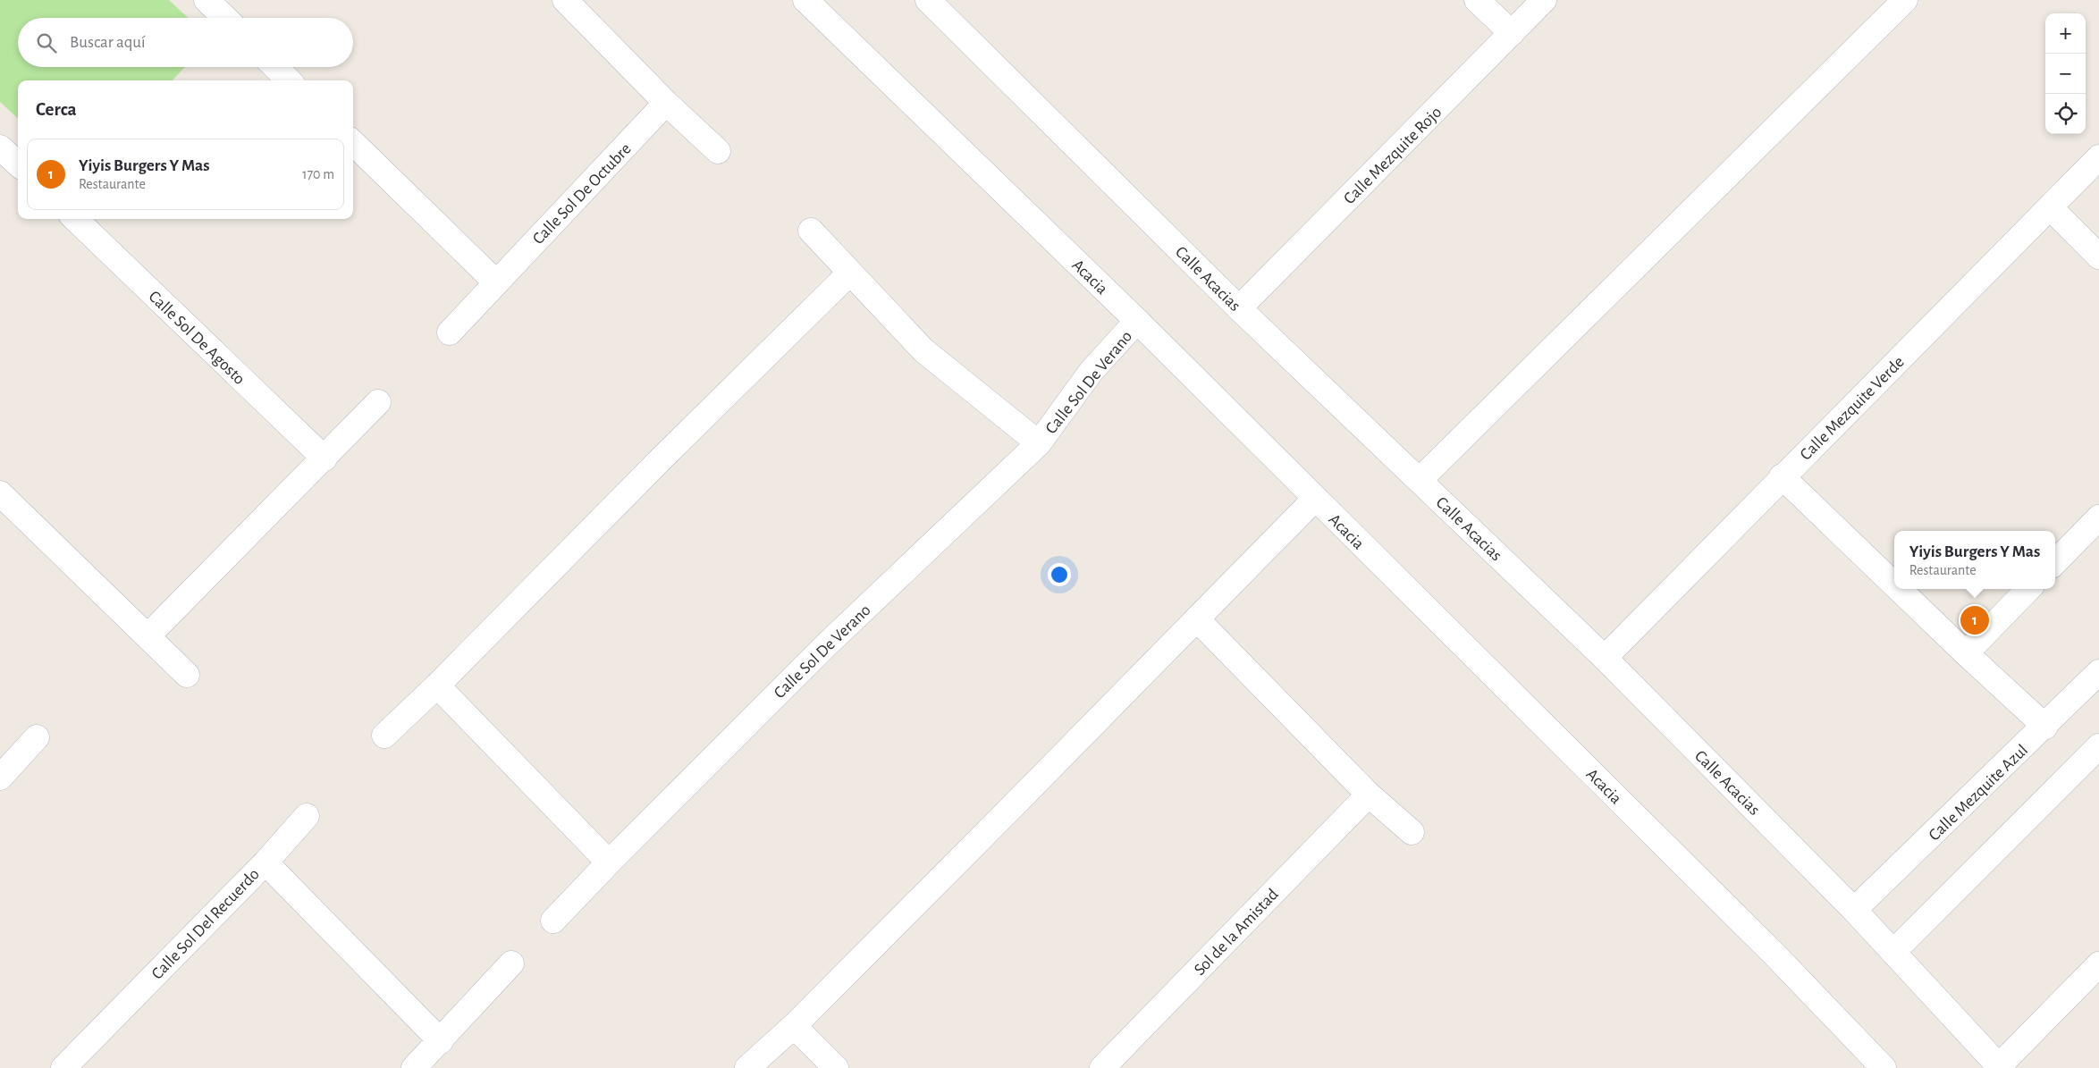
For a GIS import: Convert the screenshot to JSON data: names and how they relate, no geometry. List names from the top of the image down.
{
  "streets": {
    "street": [
      "Calle Mezquite Rojo",
      "Calle Sol De Octubre",
      "Acacia",
      "Calle Acacias",
      "Calle Sol De Agosto",
      "Calle Sol De Verano",
      "Calle Mezquite Verde",
      "Calle Mezquite Azul",
      "Calle Sol Del Recuerdo",
      "Sol de la Amistad"
    ]
  },
  "crossings": [
    ["Calle Mezquite Rojo", "Calle Acacias"],
    ["Acacia", "Calle Sol De Verano"],
    ["Calle Acacias", "Calle Mezquite Verde"],
    ["Calle Acacias", "Calle Mezquite Azul"]
  ],
  "page": {
    "map_buttons": ["+", "−"],
    "search": "Buscar aquí",
    "heading": "Cerca",
    "list": [
      {
        "mark": "1",
        "name": "Yiyis Burgers Y Mas",
        "note": "Restaurante",
        "value": "170 m"
      }
    ],
    "popup": ["Yiyis Burgers Y Mas", "Restaurante"],
    "pins": "1"
  }
}
